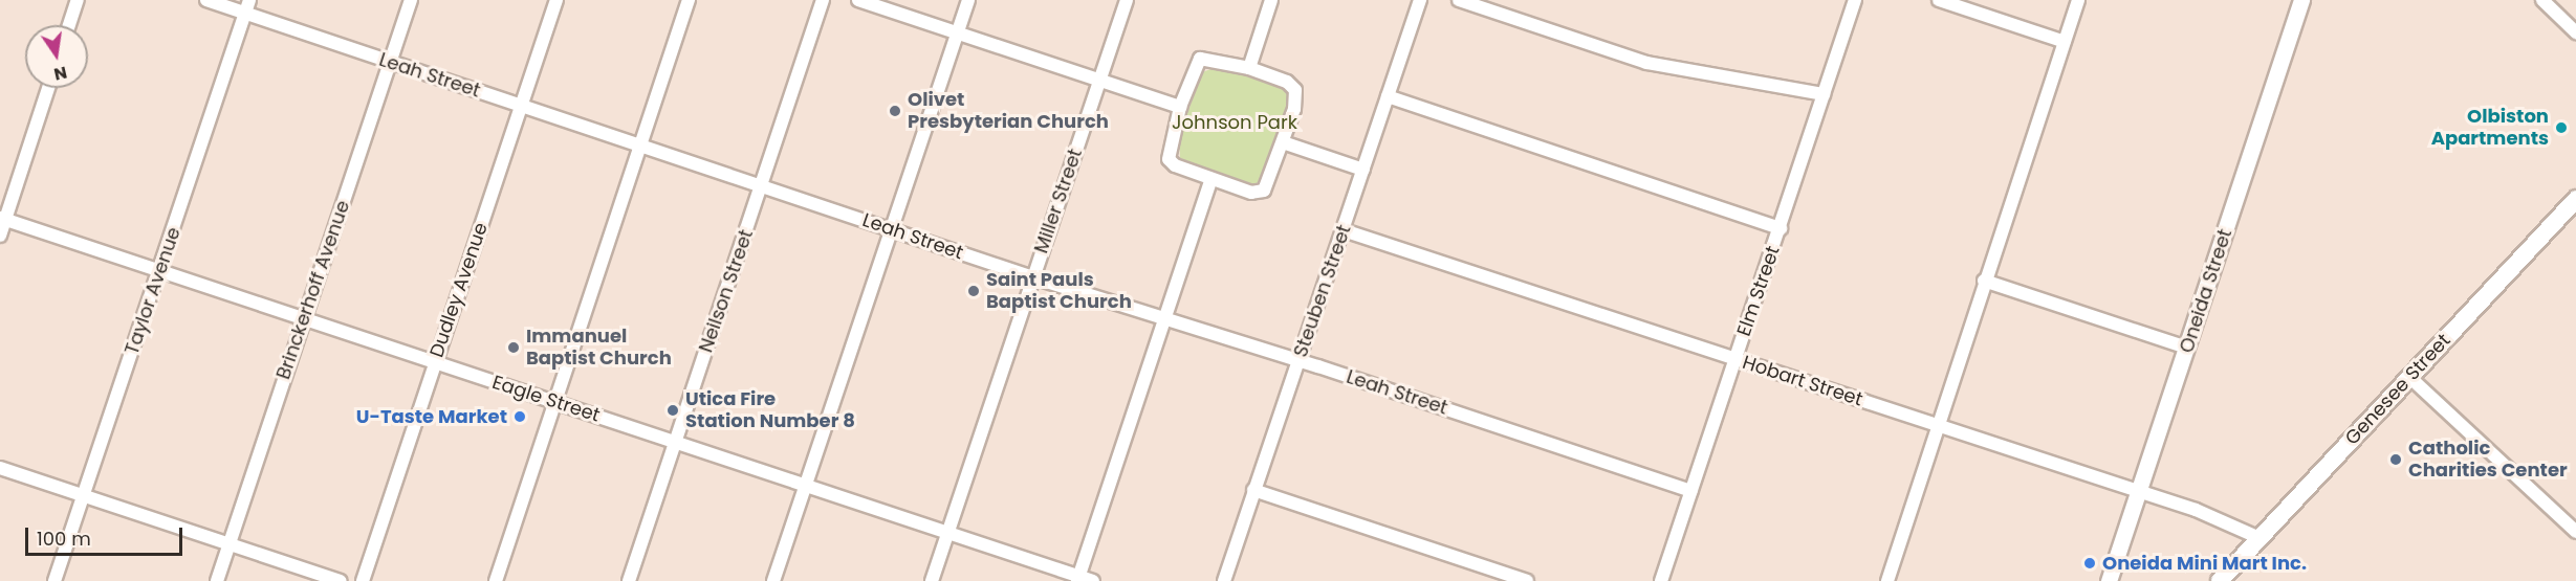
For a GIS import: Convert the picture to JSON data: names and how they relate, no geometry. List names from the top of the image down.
{
  "streets": {
    "main road": ["Genesee Street"],
    "street": [
      "Leah Street",
      "Miller Street",
      "Brinckerhoff Avenue",
      "Dudley Avenue",
      "Taylor Avenue",
      "Neilson Street",
      "Steuben Street",
      "Elm Street",
      "Oneida Street",
      "Hobart Street",
      "Eagle Street"
    ]
  },
  "crossings": [
    ["Leah Street", "Miller Street"],
    ["Leah Street", "Brinckerhoff Avenue"],
    ["Leah Street", "Dudley Avenue"],
    ["Leah Street", "Taylor Avenue"],
    ["Leah Street", "Neilson Street"],
    ["Leah Street", "Steuben Street"],
    ["Leah Street", "Elm Street"],
    ["Miller Street", "Eagle Street"],
    ["Brinckerhoff Avenue", "Eagle Street"],
    ["Dudley Avenue", "Eagle Street"],
    ["Taylor Avenue", "Eagle Street"],
    ["Neilson Street", "Eagle Street"],
    ["Steuben Street", "Hobart Street"],
    ["Elm Street", "Hobart Street"],
    ["Oneida Street", "Hobart Street"],
    ["Hobart Street", "Genesee Street"]
  ],
  "parks": ["Johnson Park"],
  "places": [
    "Olivet Presbyterian Church",
    "Olbiston Apartments",
    "Saint Pauls Baptist Church",
    "Immanuel Baptist Church",
    "Utica Fire Station Number 8",
    "U-Taste Market",
    "Catholic Charities Center",
    "Oneida Mini Mart Inc."
  ],
  "scale_bar": "100 m",
  "north": "bottom"
}
